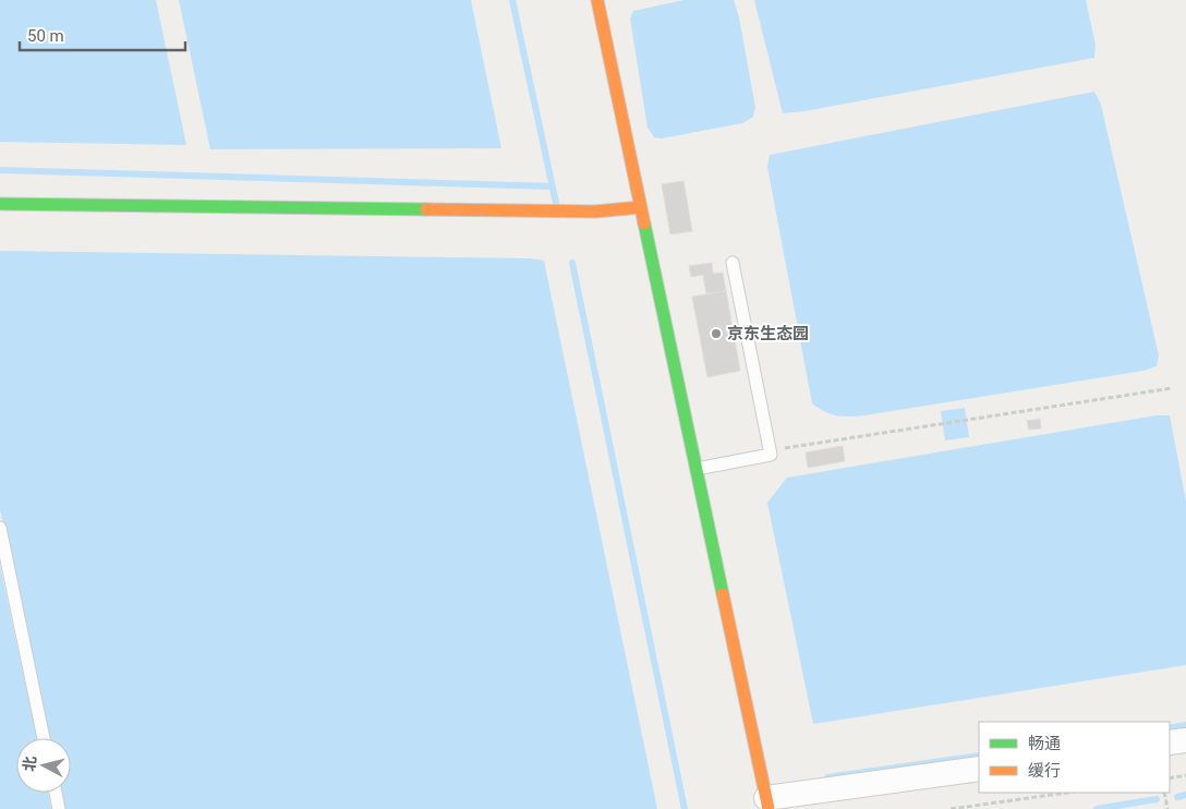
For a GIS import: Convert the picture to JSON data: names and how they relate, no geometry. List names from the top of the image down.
{
  "places": ["京东生态园"],
  "legend": ["畅通", "缓行"],
  "scale_bar": "50 m",
  "north": "left"
}
